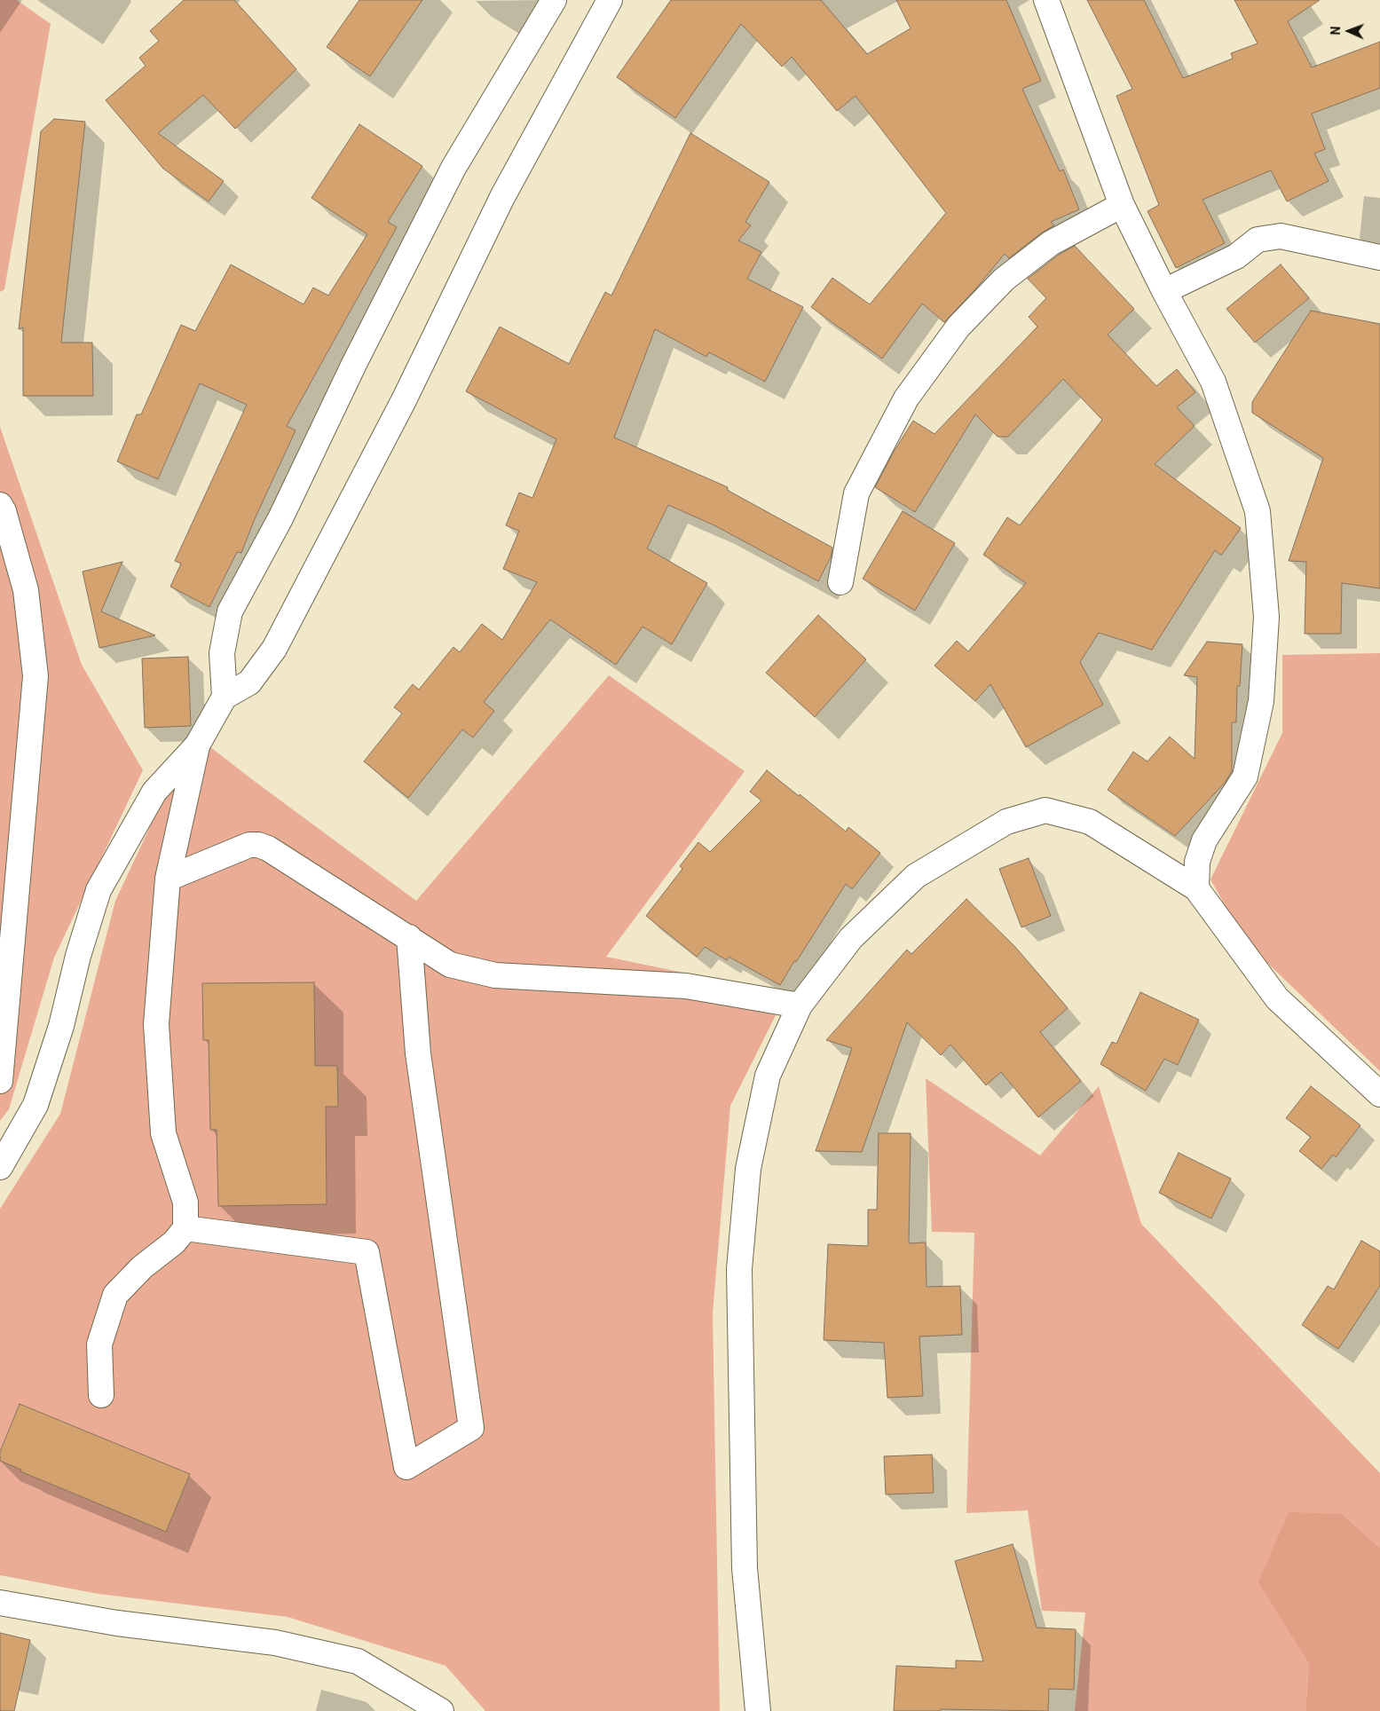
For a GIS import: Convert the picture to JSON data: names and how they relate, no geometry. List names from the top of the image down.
{
  "north": "left"
}
